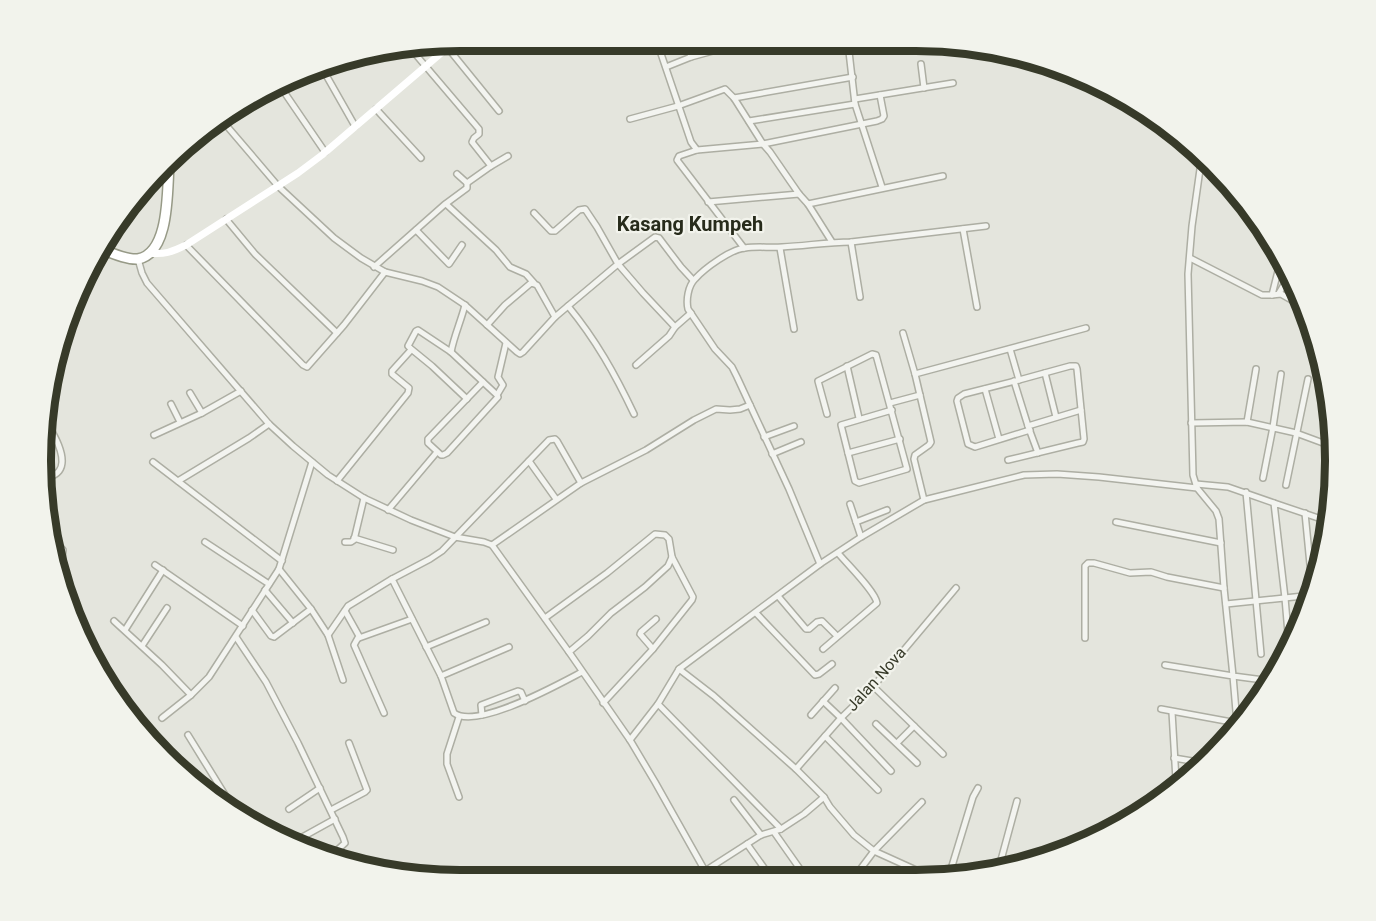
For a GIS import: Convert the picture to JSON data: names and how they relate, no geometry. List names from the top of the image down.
{
  "streets": {
    "street": ["Jalan Nova"]
  },
  "districts": ["Kasang Kumpeh"]
}
